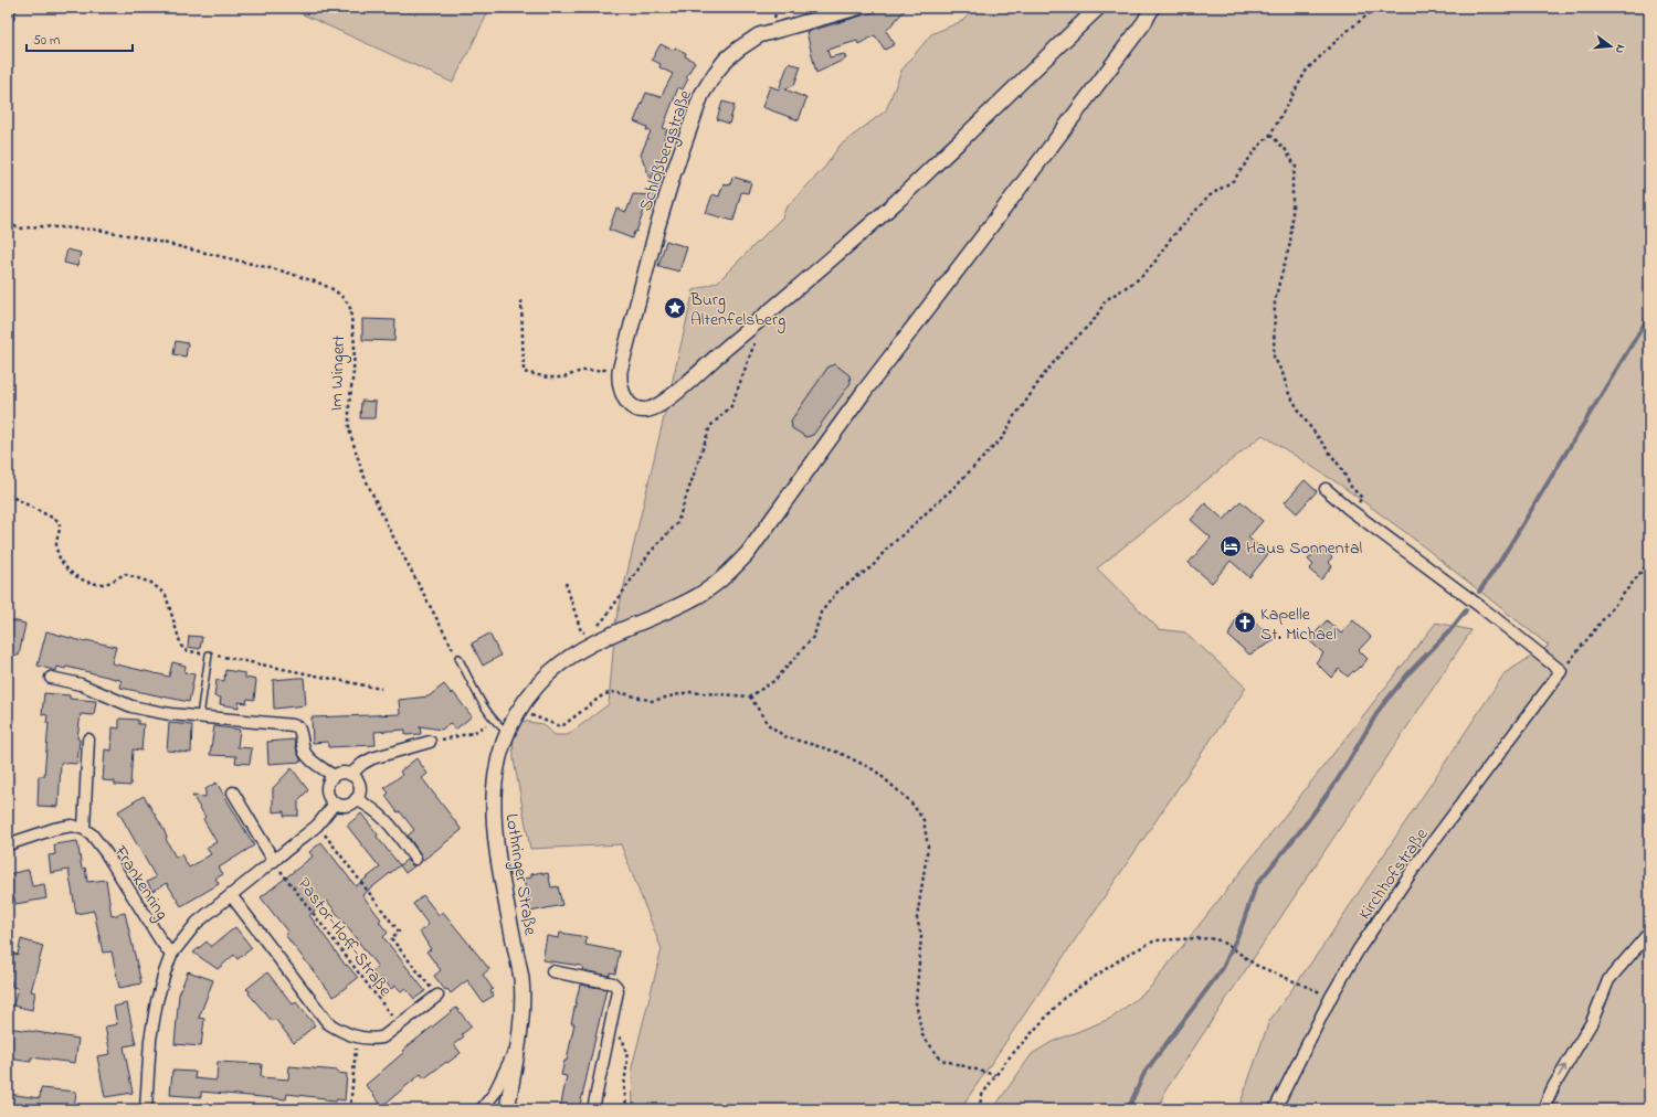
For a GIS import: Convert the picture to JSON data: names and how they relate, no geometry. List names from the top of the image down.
{
  "streets": {
    "street": [
      "Schloßbergstraße",
      "Kirchhofstraße",
      "Lothringer Straße",
      "Frankenring"
    ],
    "path": ["Im Wingert", "Pastor-Hoff-Straße"]
  },
  "places": {
    "place": ["Burg Altenfelsberg"],
    "hotel": ["Haus Sonnental"],
    "church": ["Kapelle St. Michael"]
  },
  "scale_bar": "50 m",
  "north": "right"
}
